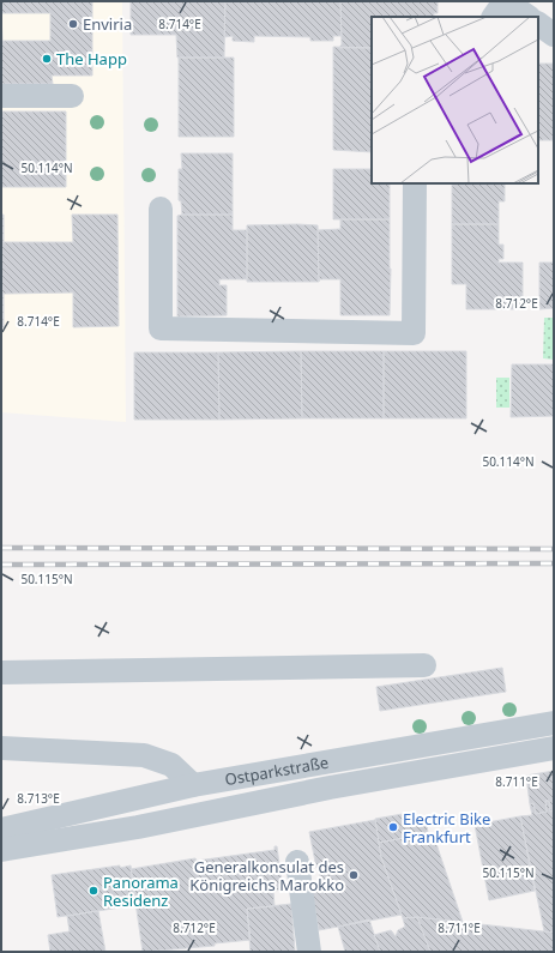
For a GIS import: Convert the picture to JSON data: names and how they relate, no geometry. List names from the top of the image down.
{
  "streets": {
    "street": ["Ostparkstraße"]
  },
  "places": [
    "Enviria",
    "The Happ",
    "Electric Bike Frankfurt",
    "Generalkonsulat des Königreichs Marokko",
    "Panorama Residenz"
  ],
  "coordinates": [
    "8.714°E",
    "50.114°N",
    "8.712°E",
    "50.115°N",
    "8.711°E",
    "8.713°E"
  ]
}
